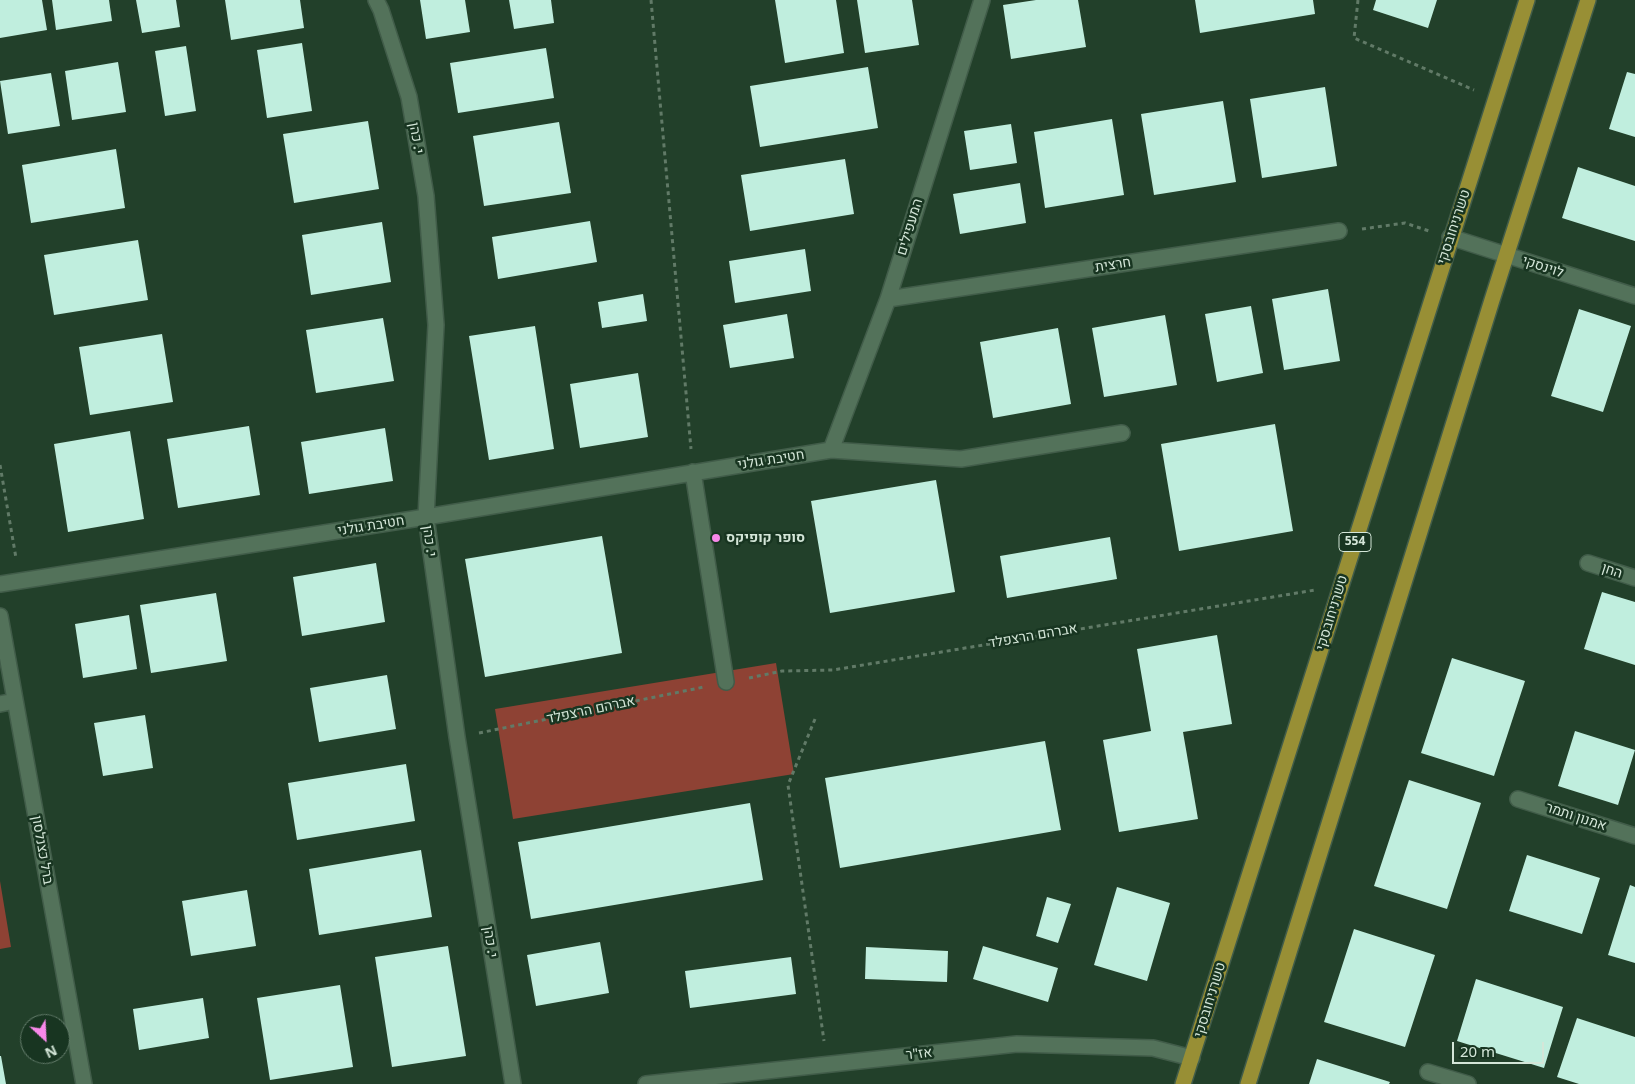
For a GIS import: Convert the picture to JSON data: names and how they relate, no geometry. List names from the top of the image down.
{
  "streets": {
    "main road": ["טשרניחובסקי", "554"],
    "street": [
      "י. כהן",
      "המעפילים",
      "חרצית",
      "לוינסקי",
      "חטיבת גולני",
      "החן",
      "אמנון ותמר",
      "ברל כצנלסון",
      "אז\"ר"
    ],
    "path": ["אברהם הרצפלד"]
  },
  "crossings": [
    ["י. כהן", "חטיבת גולני"],
    ["י. כהן", "אברהם הרצפלד"],
    ["המעפילים", "חרצית"],
    ["המעפילים", "חטיבת גולני"],
    ["טשרניחובסקי", "לוינסקי"],
    ["טשרניחובסקי", "אברהם הרצפלד"],
    ["טשרניחובסקי", "אז\"ר"]
  ],
  "places": ["סופר קופיקס"],
  "scale_bar": "20 m",
  "north": "bottom right"
}
